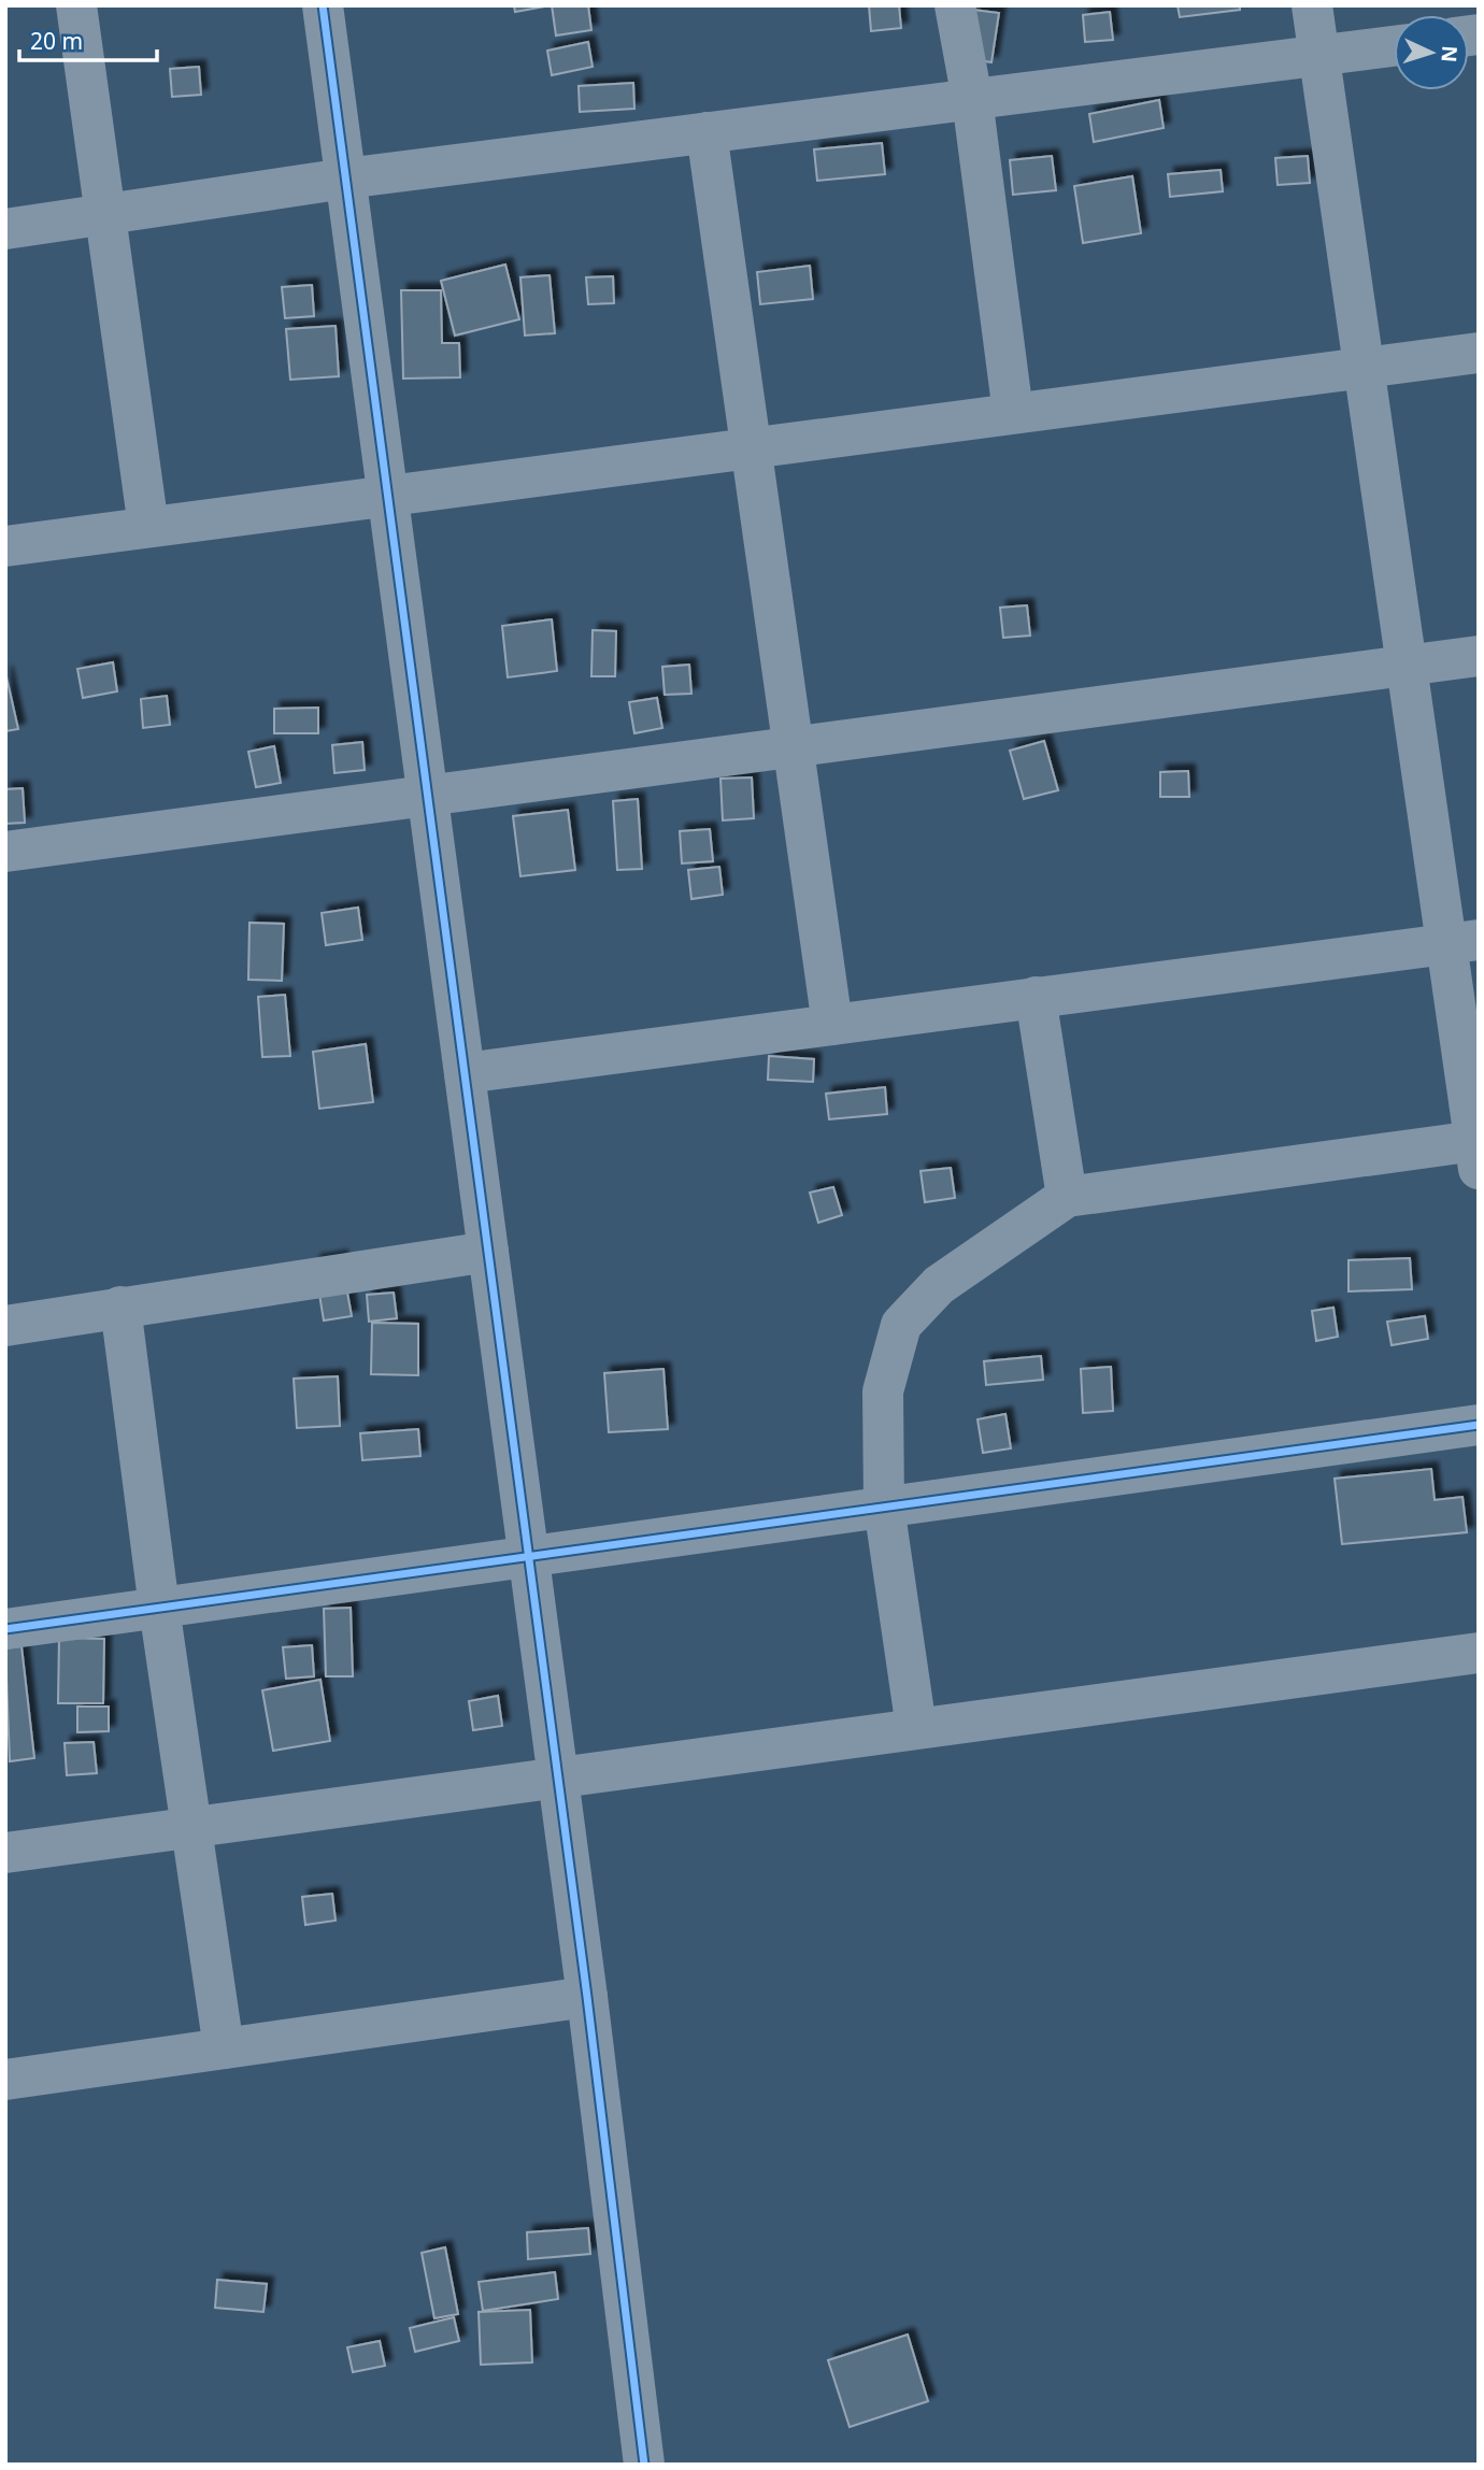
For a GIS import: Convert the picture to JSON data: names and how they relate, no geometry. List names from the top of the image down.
{
  "scale_bar": "20 m",
  "north": "right"
}
